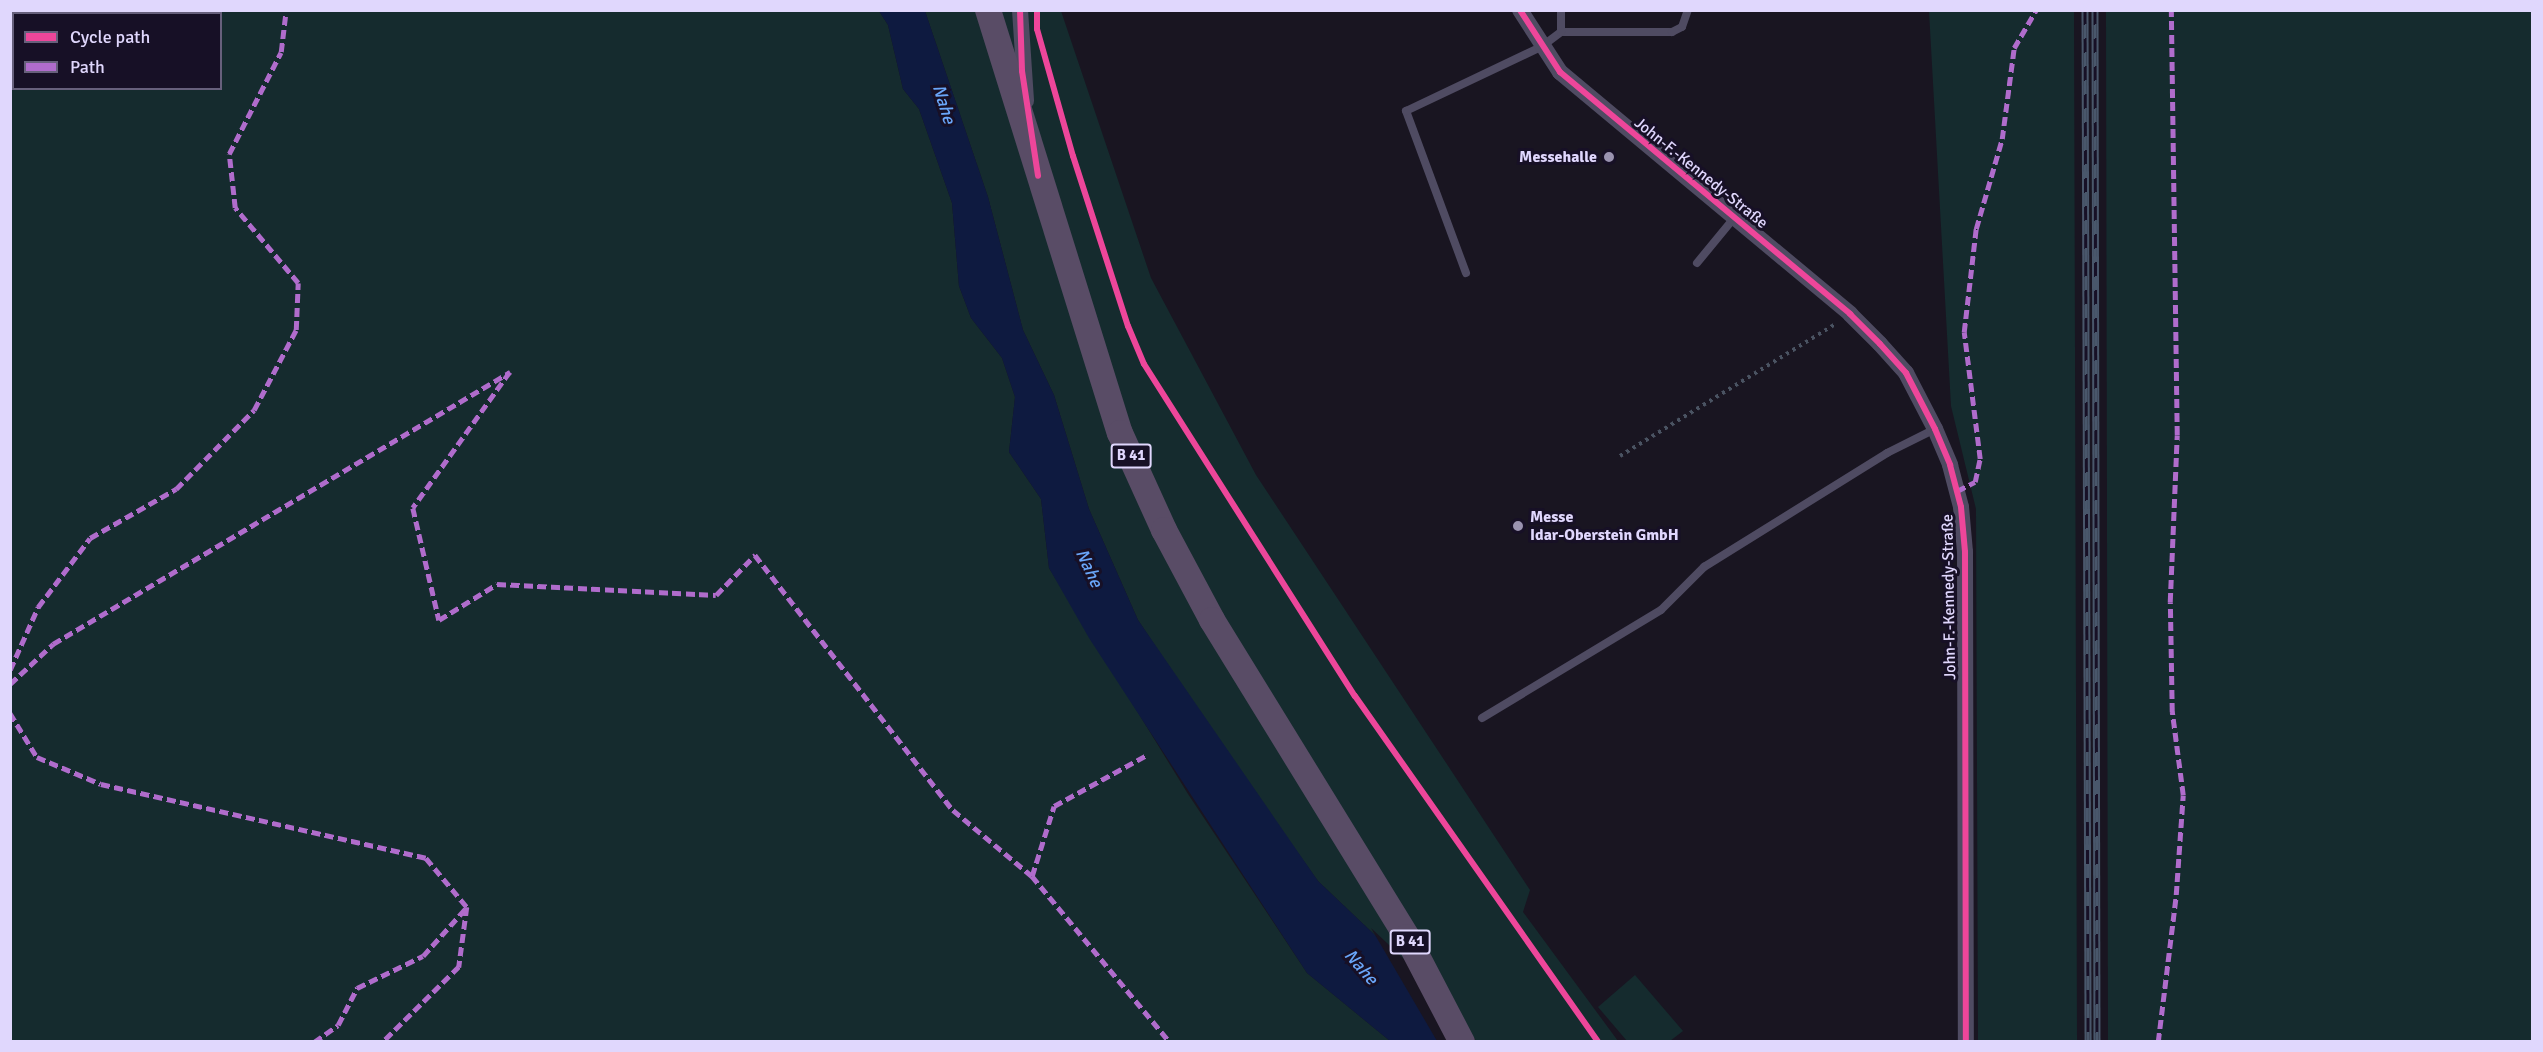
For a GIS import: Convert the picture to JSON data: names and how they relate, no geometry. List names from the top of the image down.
{
  "streets": {
    "main road": ["B 41"],
    "street": ["John-F.-Kennedy-Straße"]
  },
  "water": ["Nahe"],
  "places": ["Messehalle", "Messe Idar-Oberstein GmbH"],
  "legend": ["Cycle path", "Path"]
}
